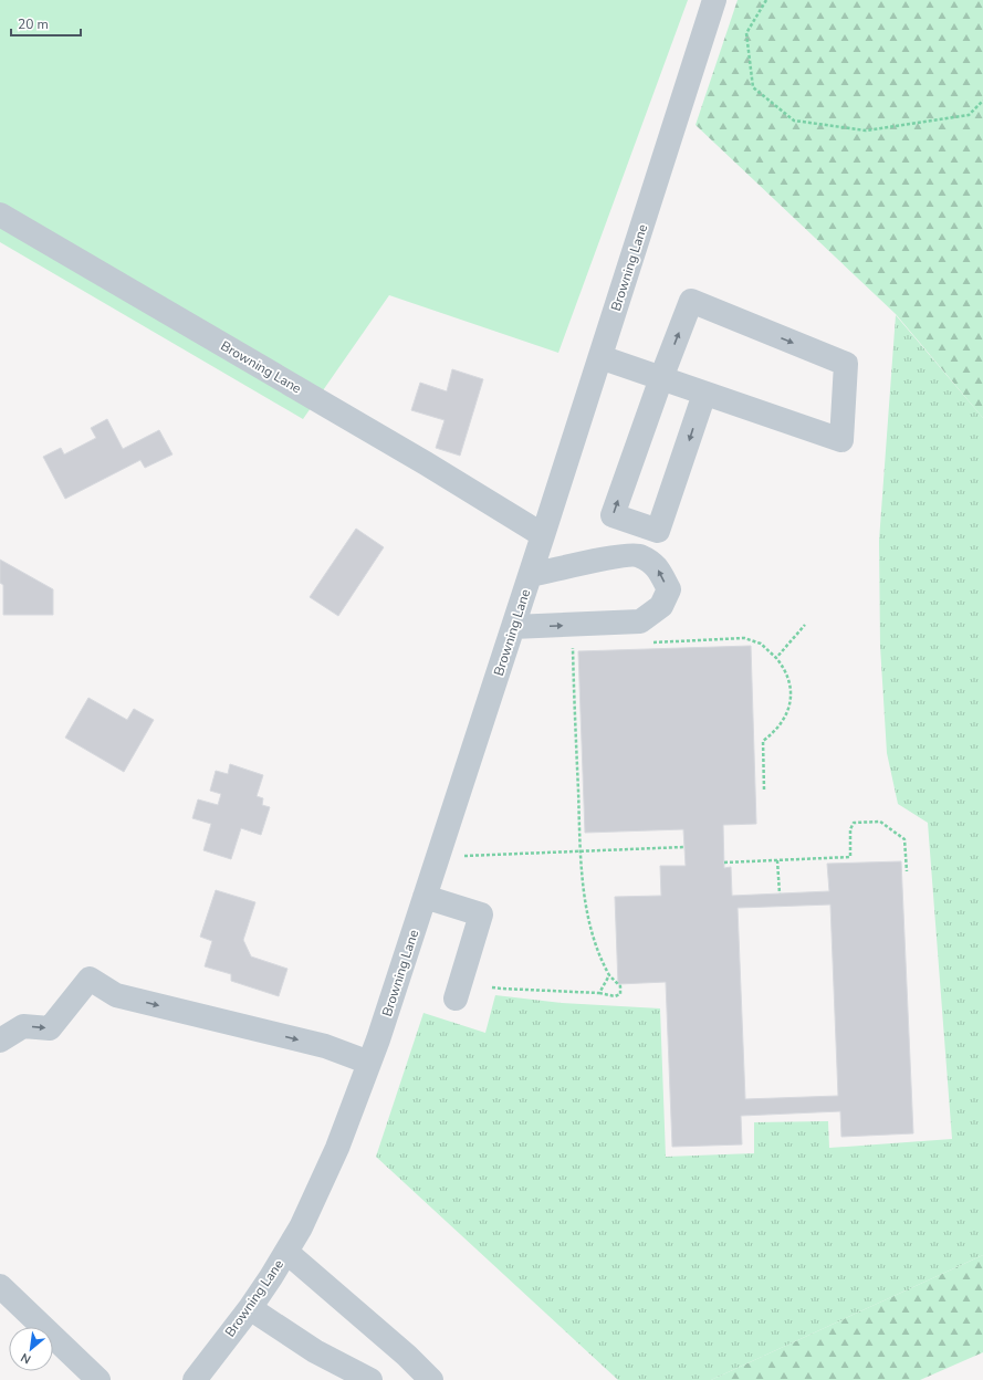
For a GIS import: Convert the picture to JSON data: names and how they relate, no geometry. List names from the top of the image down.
{
  "streets": {
    "street": ["Browning Lane"]
  },
  "scale_bar": "20 m",
  "north": "bottom left"
}
